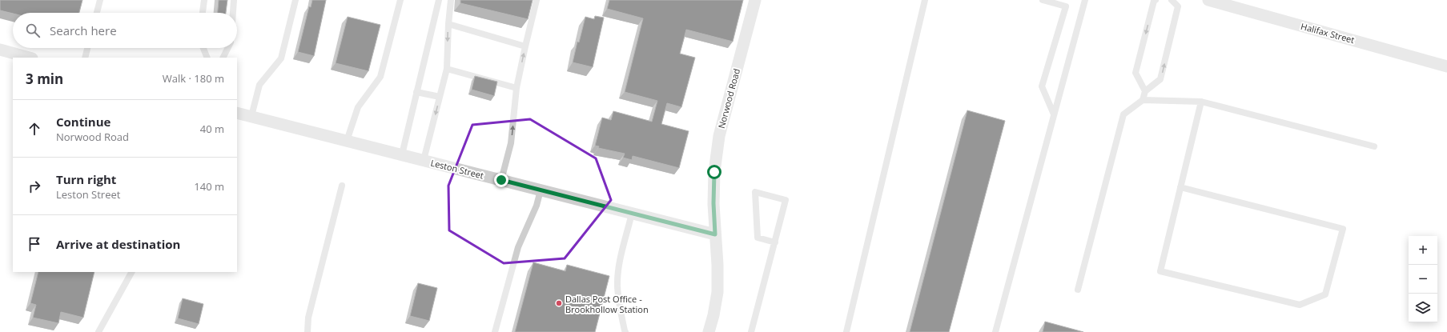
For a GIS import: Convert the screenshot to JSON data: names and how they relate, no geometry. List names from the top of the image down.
{
  "streets": {
    "street": ["Halifax Street", "Norwood Road", "Leston Street"]
  },
  "crossings": [
    ["Norwood Road", "Leston Street"]
  ],
  "places": ["Dallas Post Office - Brookhollow Station"],
  "page": {
    "search": "Search here",
    "heading": ["3 min", "Walk · 180 m"],
    "list": [
      ["Continue", "Norwood Road", "40 m"],
      ["Turn right", "Leston Street", "140 m"],
      "Arrive at destination"
    ],
    "map_buttons": ["+", "−"]
  }
}
